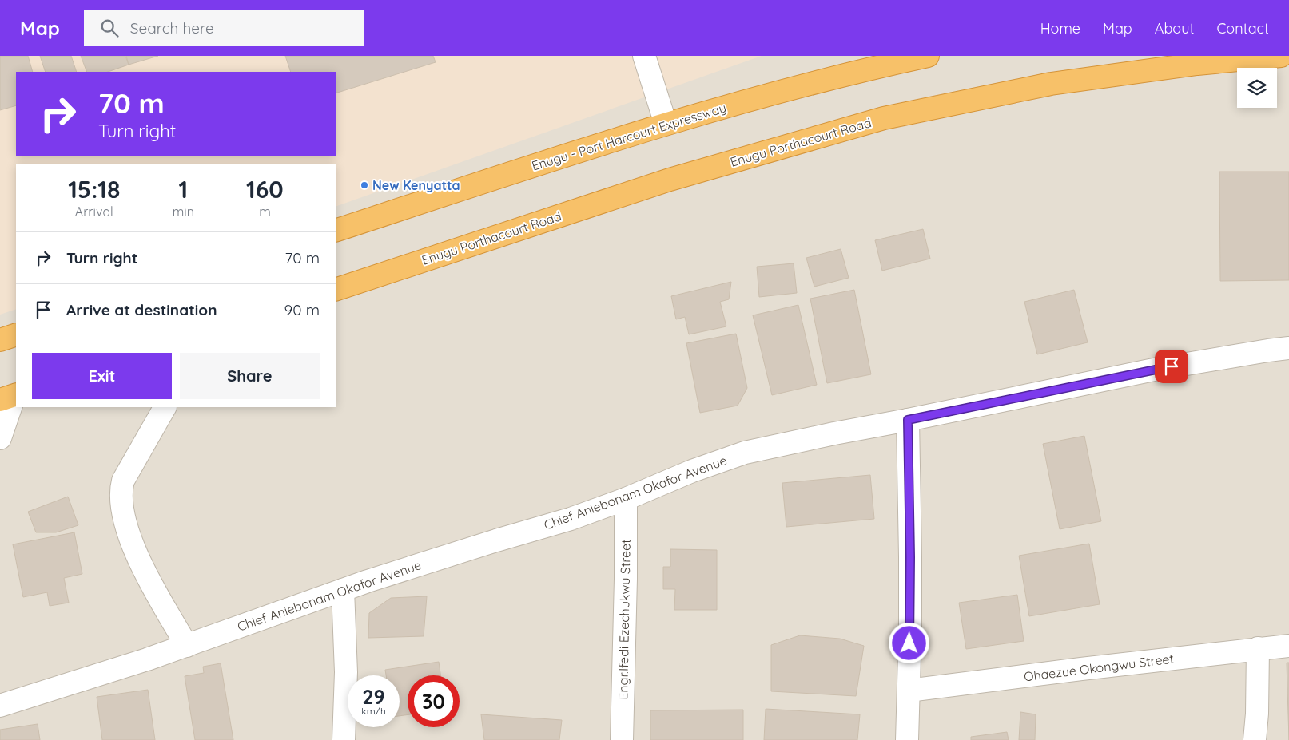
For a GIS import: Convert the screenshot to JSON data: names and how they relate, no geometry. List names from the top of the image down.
{
  "streets": {
    "highway": ["Enugu - Port Harcourt Expressway", "Enugu Porthacourt Road"],
    "street": ["Chief Aniebonam Okafor Avenue", "Engr.Ifedi Ezechukwu Street", "Ohaezue Okongwu Street"]
  },
  "crossings": [
    ["Chief Aniebonam Okafor Avenue", "Engr.Ifedi Ezechukwu Street"]
  ],
  "places": ["New Kenyatta"],
  "page": {
    "header": "Map",
    "search": "Search here",
    "nav": [
      "Home",
      "Map",
      "About",
      "Contact"
    ],
    "turn": ["70 m", "Turn right"],
    "eta": [
      "15:18",
      "Arrival",
      "1",
      "min",
      "160",
      "m"
    ],
    "list": [
      {
        "name": "Turn right",
        "value": "70 m"
      },
      {
        "name": "Arrive at destination",
        "value": "90 m"
      }
    ],
    "buttons": ["Exit", "Share"],
    "speed": "29 km/h",
    "limit": "30"
  }
}
